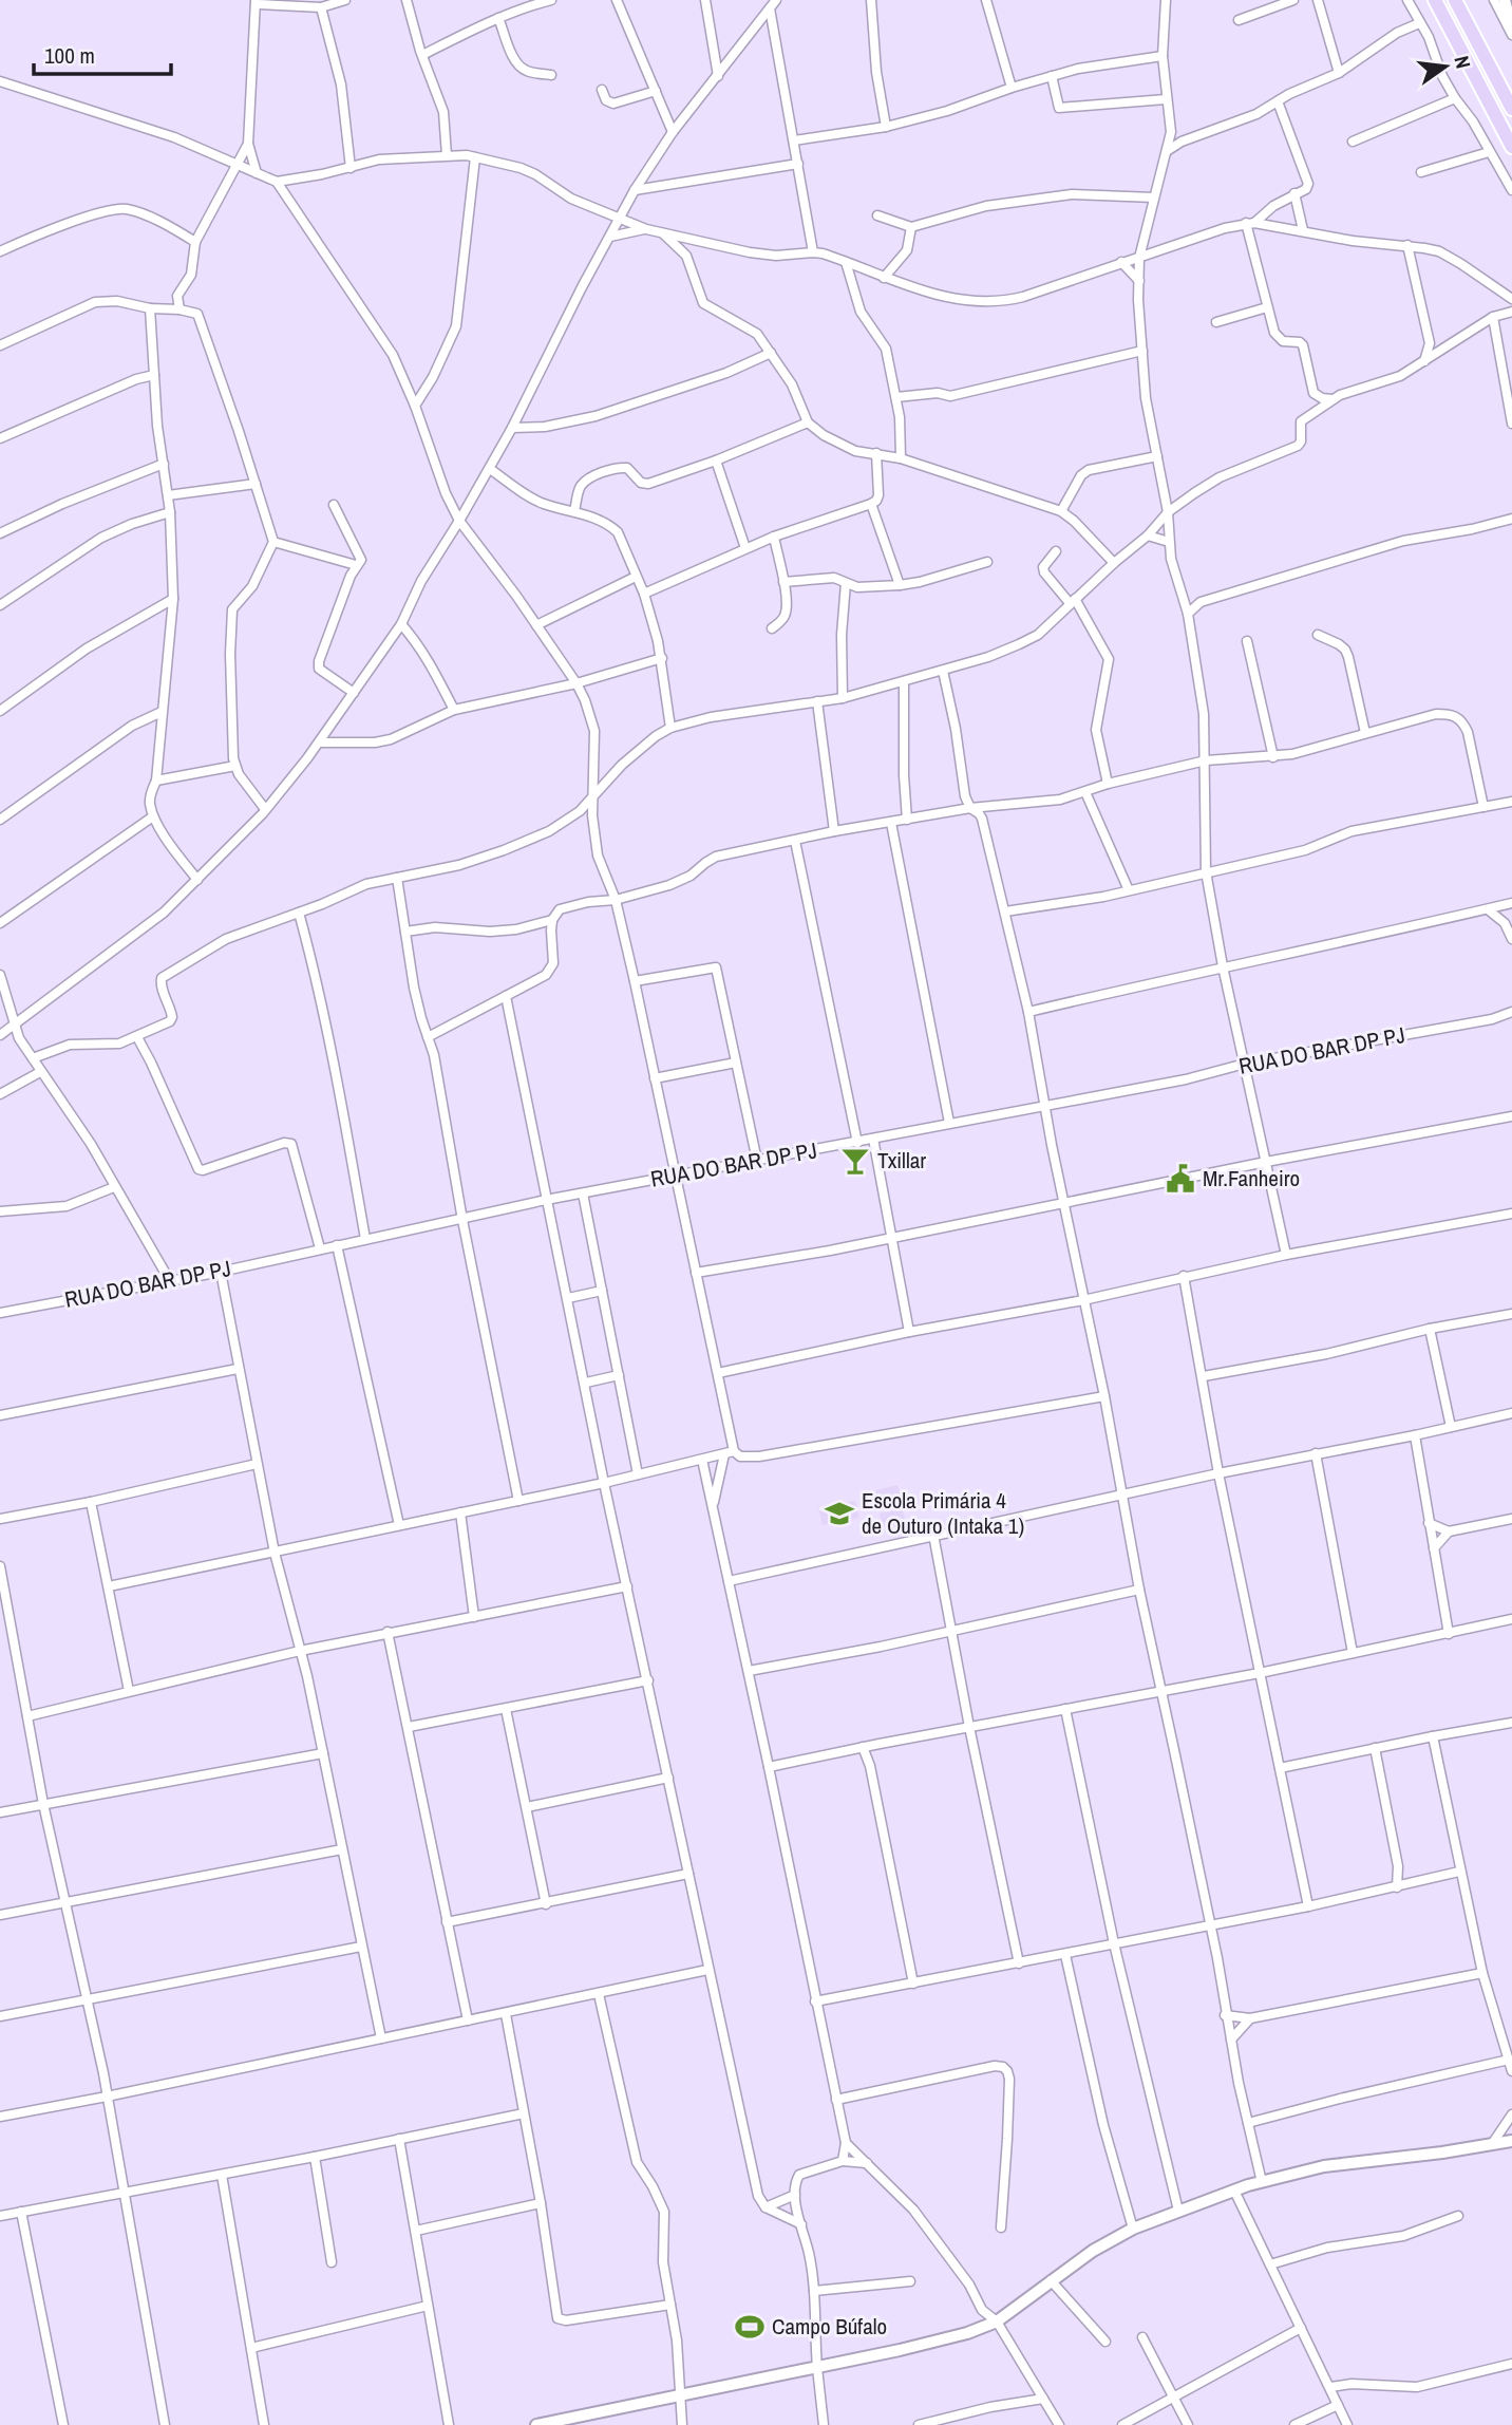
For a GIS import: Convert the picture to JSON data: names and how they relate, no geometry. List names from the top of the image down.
{
  "streets": {
    "street": ["RUA DO BAR DP PJ"]
  },
  "places": {
    "bar": ["Txillar"],
    "public building": ["Mr.Fanheiro"],
    "school or university": ["Escola Primária 4 de Outuro (Intaka 1)"],
    "sports": ["Campo Búfalo"]
  },
  "scale_bar": "100 m",
  "north": "right"
}
